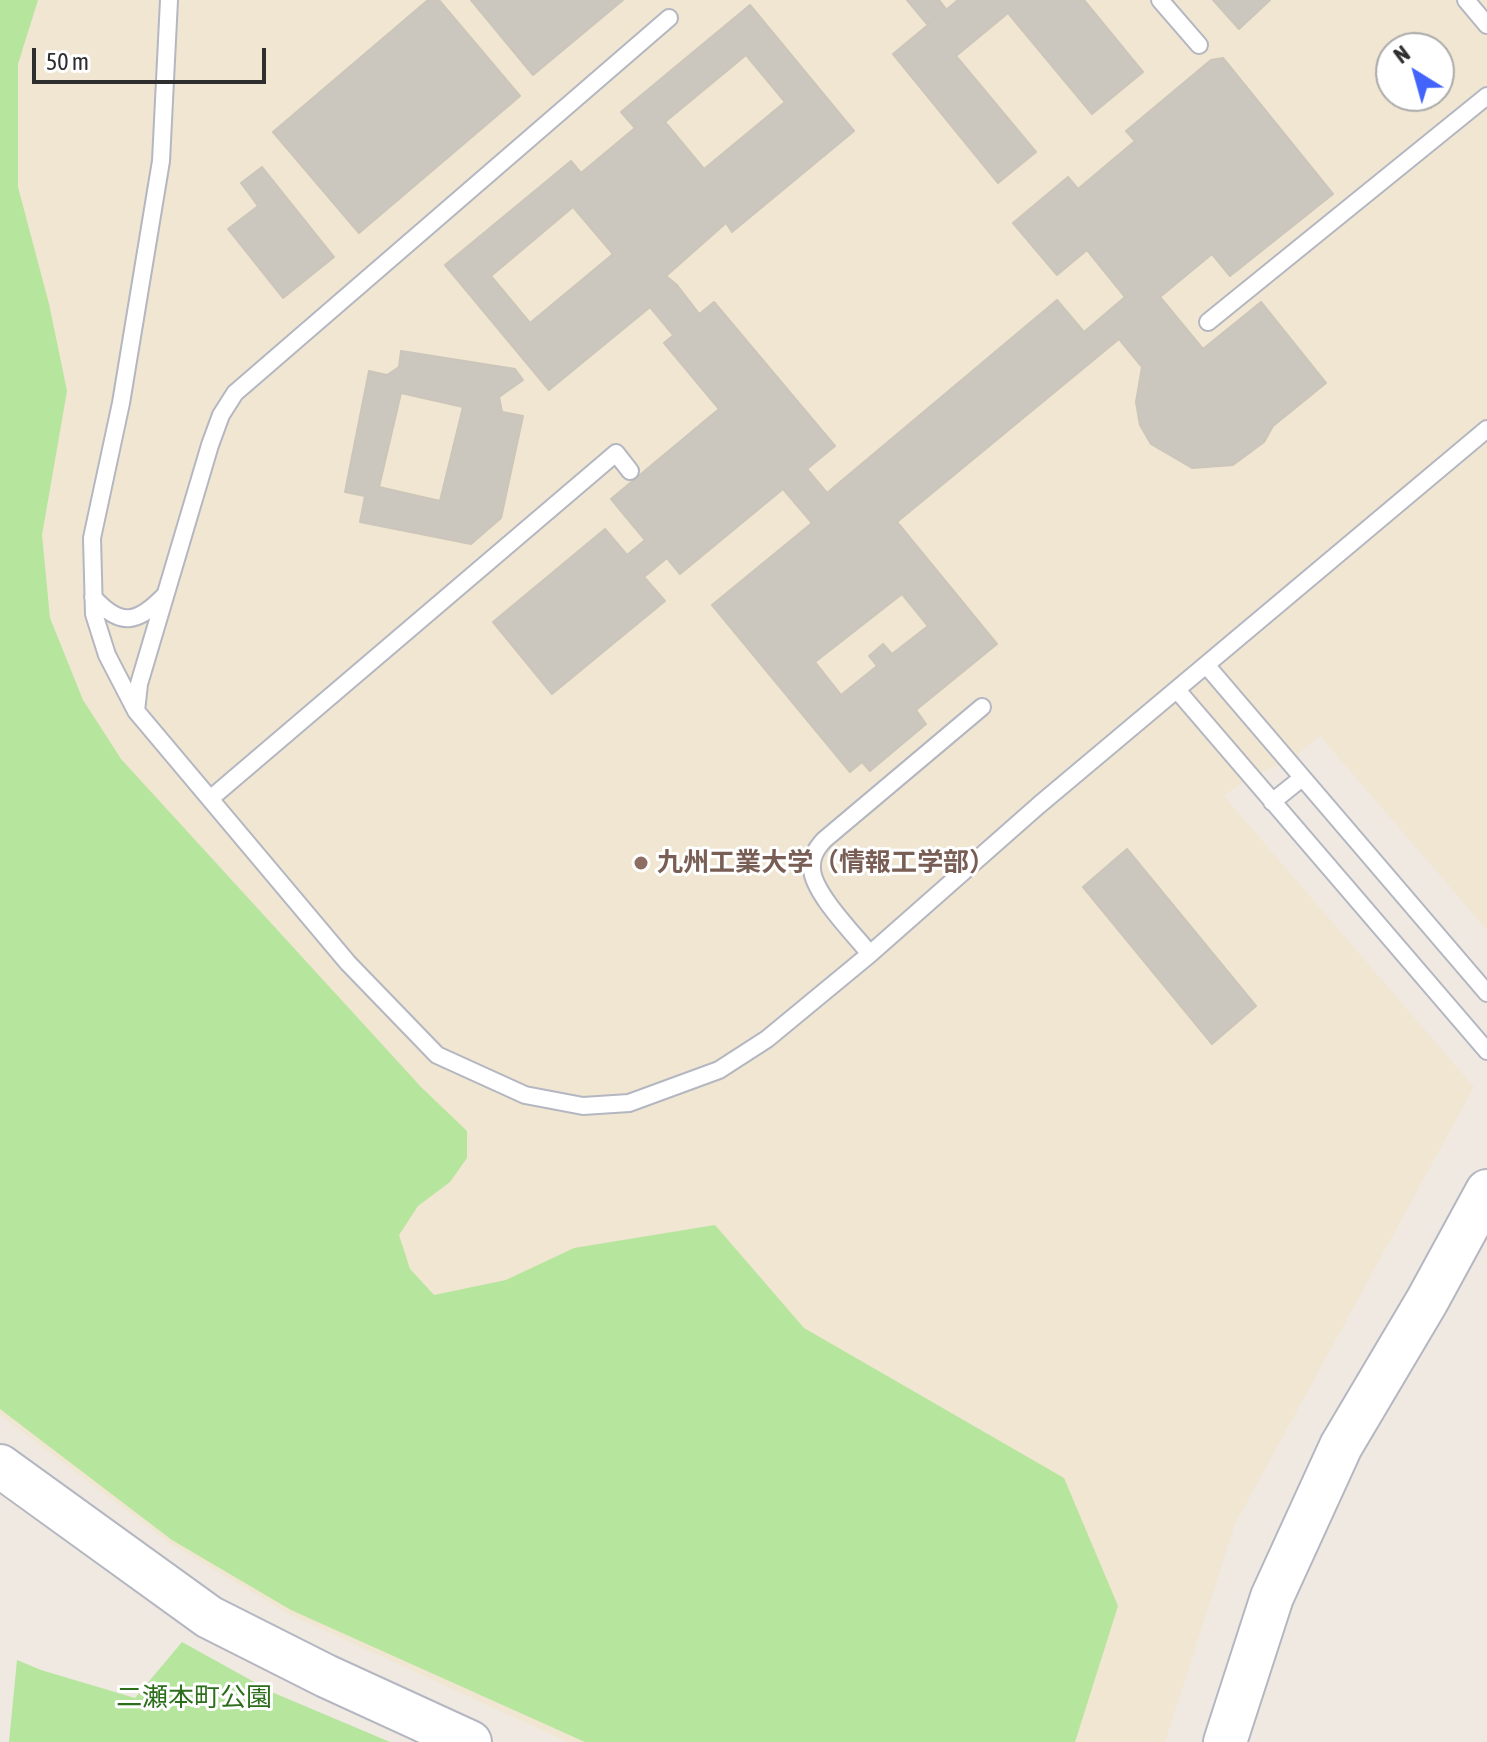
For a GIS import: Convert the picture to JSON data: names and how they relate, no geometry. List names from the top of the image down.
{
  "parks": ["二瀬本町公園"],
  "places": ["九州工業大学（情報工学部）"],
  "scale_bar": "50 m",
  "north": "top left"
}
